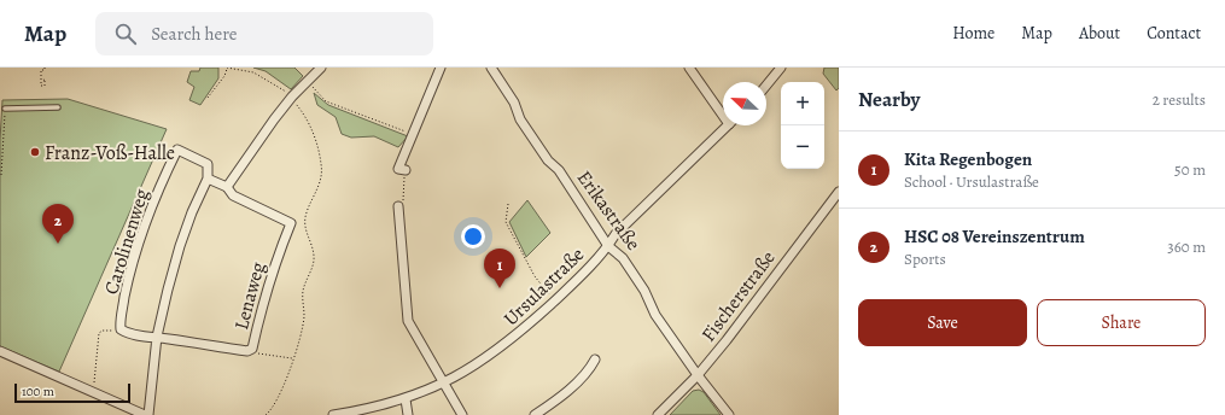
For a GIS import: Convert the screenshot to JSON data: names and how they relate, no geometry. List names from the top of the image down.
{
  "streets": {
    "street": [
      "Erikastraße",
      "Carolinenweg",
      "Ursulastraße",
      "Lenaweg",
      "Fischerstraße"
    ]
  },
  "crossings": [
    ["Erikastraße", "Ursulastraße"],
    ["Erikastraße", "Fischerstraße"],
    ["Carolinenweg", "Lenaweg"]
  ],
  "places": ["Franz-Voß-Halle"],
  "scale_bar": "100 m",
  "north": "top left",
  "page": {
    "header": "Map",
    "search": "Search here",
    "nav": [
      "Home",
      "Map",
      "About",
      "Contact"
    ],
    "heading": ["Nearby", "2 results"],
    "map_buttons": ["+", "−"],
    "list": [
      {
        "mark": "1",
        "name": "Kita Regenbogen",
        "note": "School · Ursulastraße",
        "value": "50 m"
      },
      {
        "mark": "2",
        "name": "HSC 08 Vereinszentrum",
        "note": "Sports",
        "value": "360 m"
      }
    ],
    "pins": ["2", "1"],
    "buttons": ["Save", "Share"],
    "scale": "100 m"
  }
}
